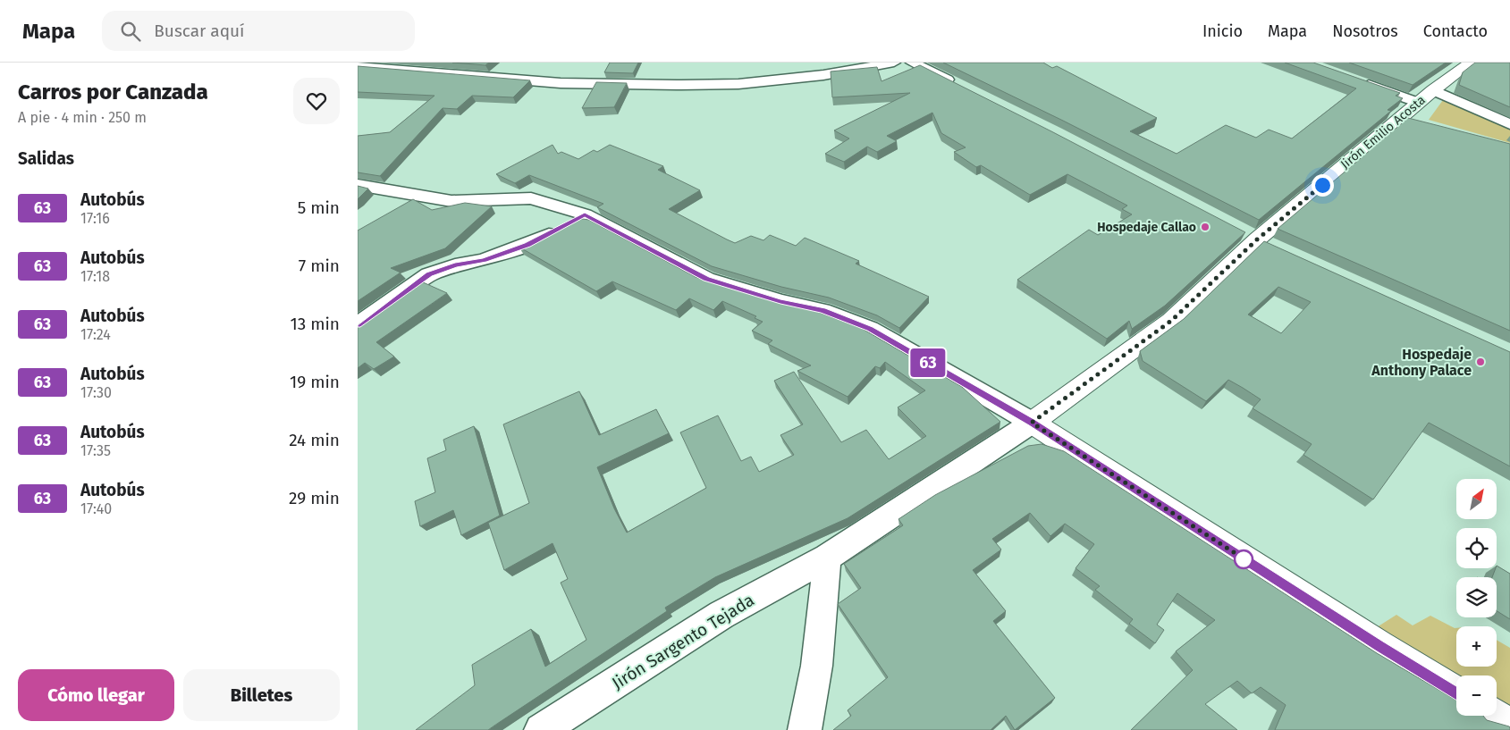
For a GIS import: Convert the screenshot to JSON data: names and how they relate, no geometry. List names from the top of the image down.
{
  "streets": {
    "street": ["Jirón Emilio Acosta", "Jirón Sargento Tejada"]
  },
  "crossings": [
    ["Jirón Emilio Acosta", "Jirón Sargento Tejada"]
  ],
  "places": ["Hospedaje Callao", "Hospedaje Anthony Palace"],
  "lines": ["bus line 63"],
  "north": "top right",
  "page": {
    "header": "Mapa",
    "search": "Buscar aquí",
    "nav": [
      "Inicio",
      "Mapa",
      "Nosotros",
      "Contacto"
    ],
    "heading": [
      ["Carros por Canzada", "A pie · 4 min · 250 m"],
      "Salidas"
    ],
    "on_map": "63",
    "list": [
      {
        "mark": "63",
        "name": "Autobús",
        "note": "17:16",
        "value": "5 min"
      },
      {
        "mark": "63",
        "name": "Autobús",
        "note": "17:18",
        "value": "7 min"
      },
      {
        "mark": "63",
        "name": "Autobús",
        "note": "17:24",
        "value": "13 min"
      },
      {
        "mark": "63",
        "name": "Autobús",
        "note": "17:30",
        "value": "19 min"
      },
      {
        "mark": "63",
        "name": "Autobús",
        "note": "17:35",
        "value": "24 min"
      },
      {
        "mark": "63",
        "name": "Autobús",
        "note": "17:40",
        "value": "29 min"
      }
    ],
    "map_buttons": ["+", "−"],
    "buttons": ["Cómo llegar", "Billetes"]
  }
}
